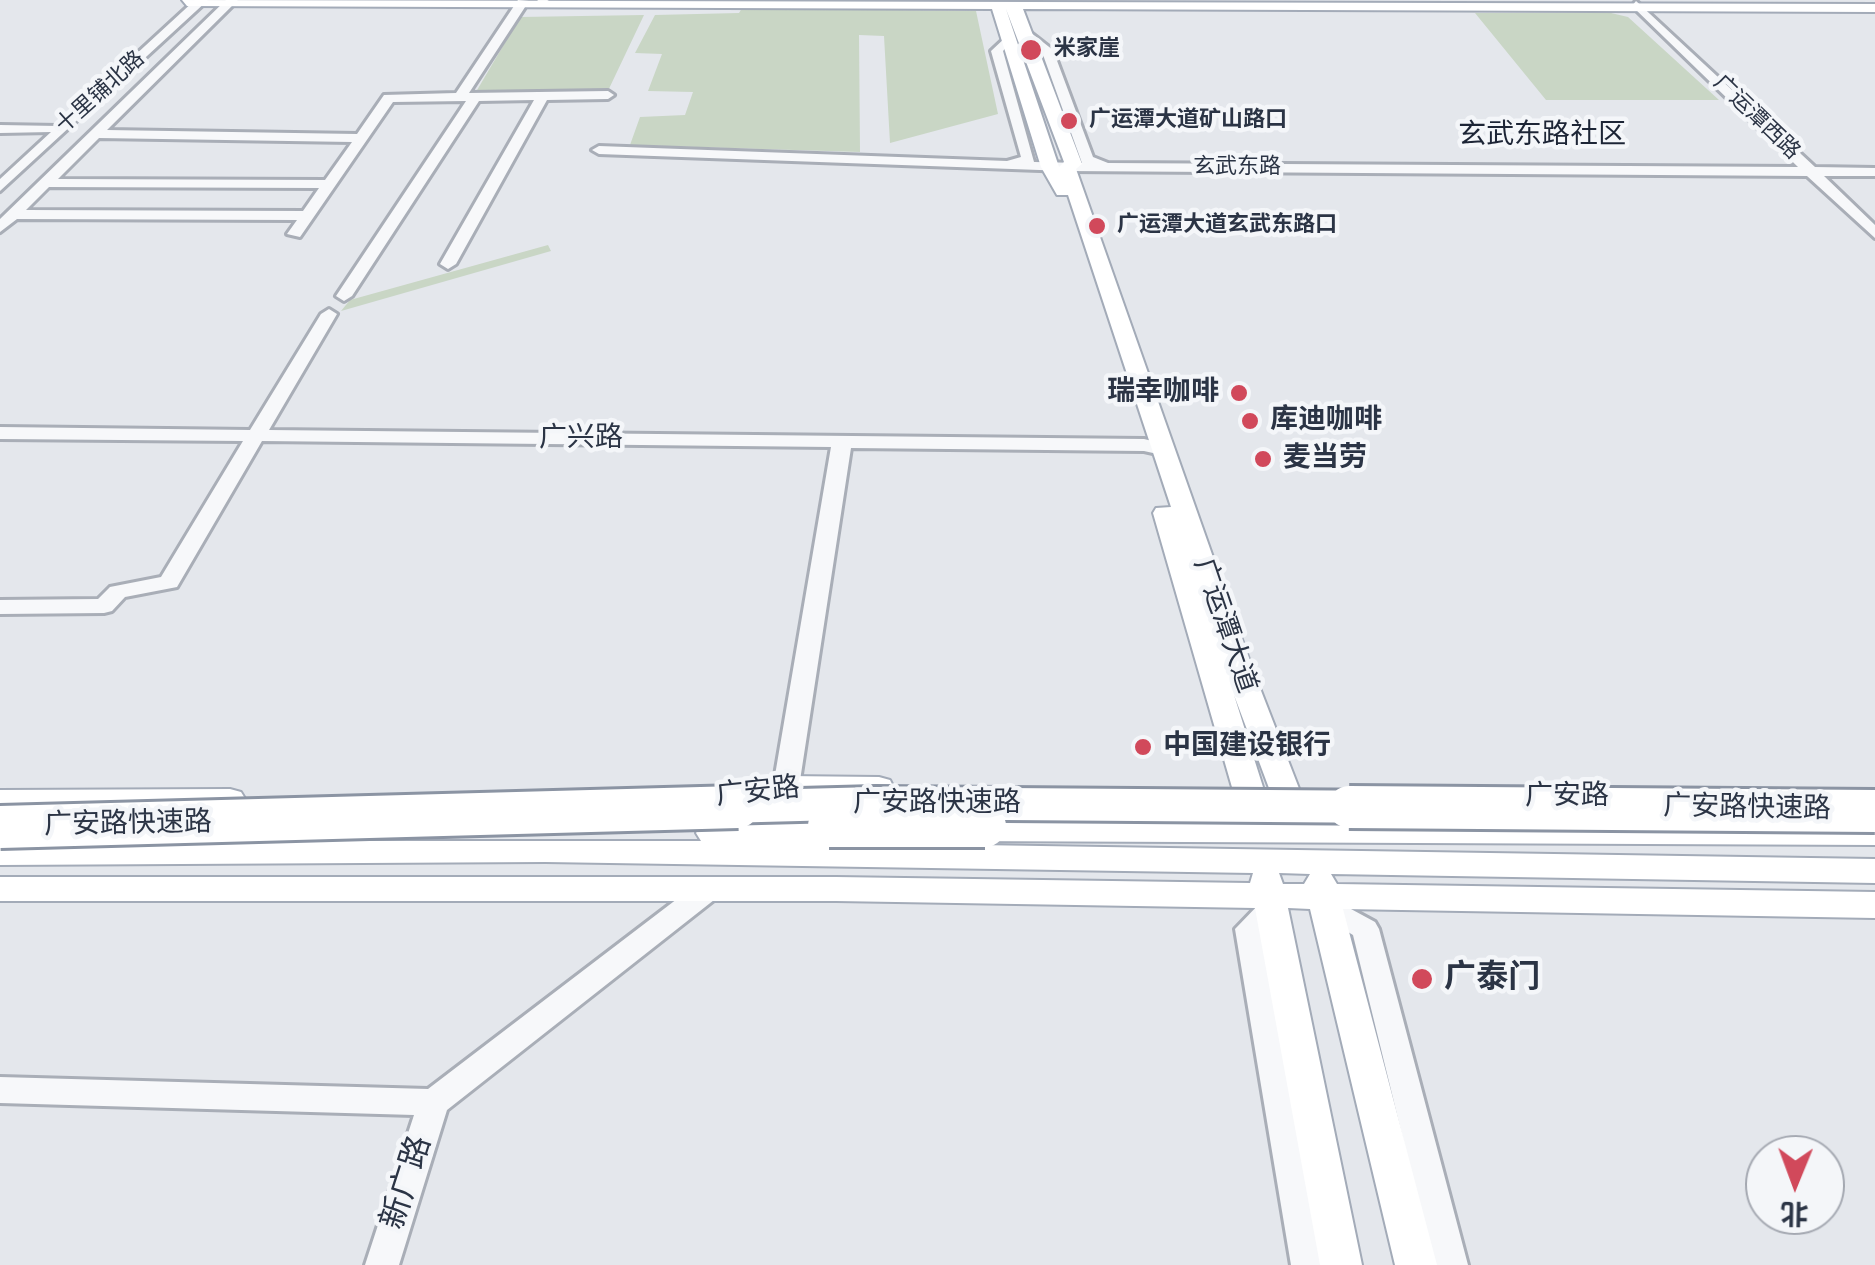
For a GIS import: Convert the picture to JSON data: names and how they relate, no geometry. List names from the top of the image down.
{
  "streets": {
    "highway": ["广安路快速路"],
    "main road": ["广运潭大道", "广安路"],
    "street": [
      "十里铺北路",
      "广运潭西路",
      "玄武东路",
      "广兴路",
      "新广路"
    ]
  },
  "crossings": [
    ["广运潭西路", "玄武东路"],
    ["玄武东路", "广运潭大道"],
    ["广兴路", "广运潭大道"],
    ["广运潭大道", "广安路"]
  ],
  "districts": ["玄武东路社区"],
  "places": [
    "米家崖",
    "广运潭大道矿山路口",
    "广运潭大道玄武东路口",
    "瑞幸咖啡",
    "库迪咖啡",
    "麦当劳",
    "中国建设银行",
    "广泰门"
  ],
  "north": "bottom"
}
